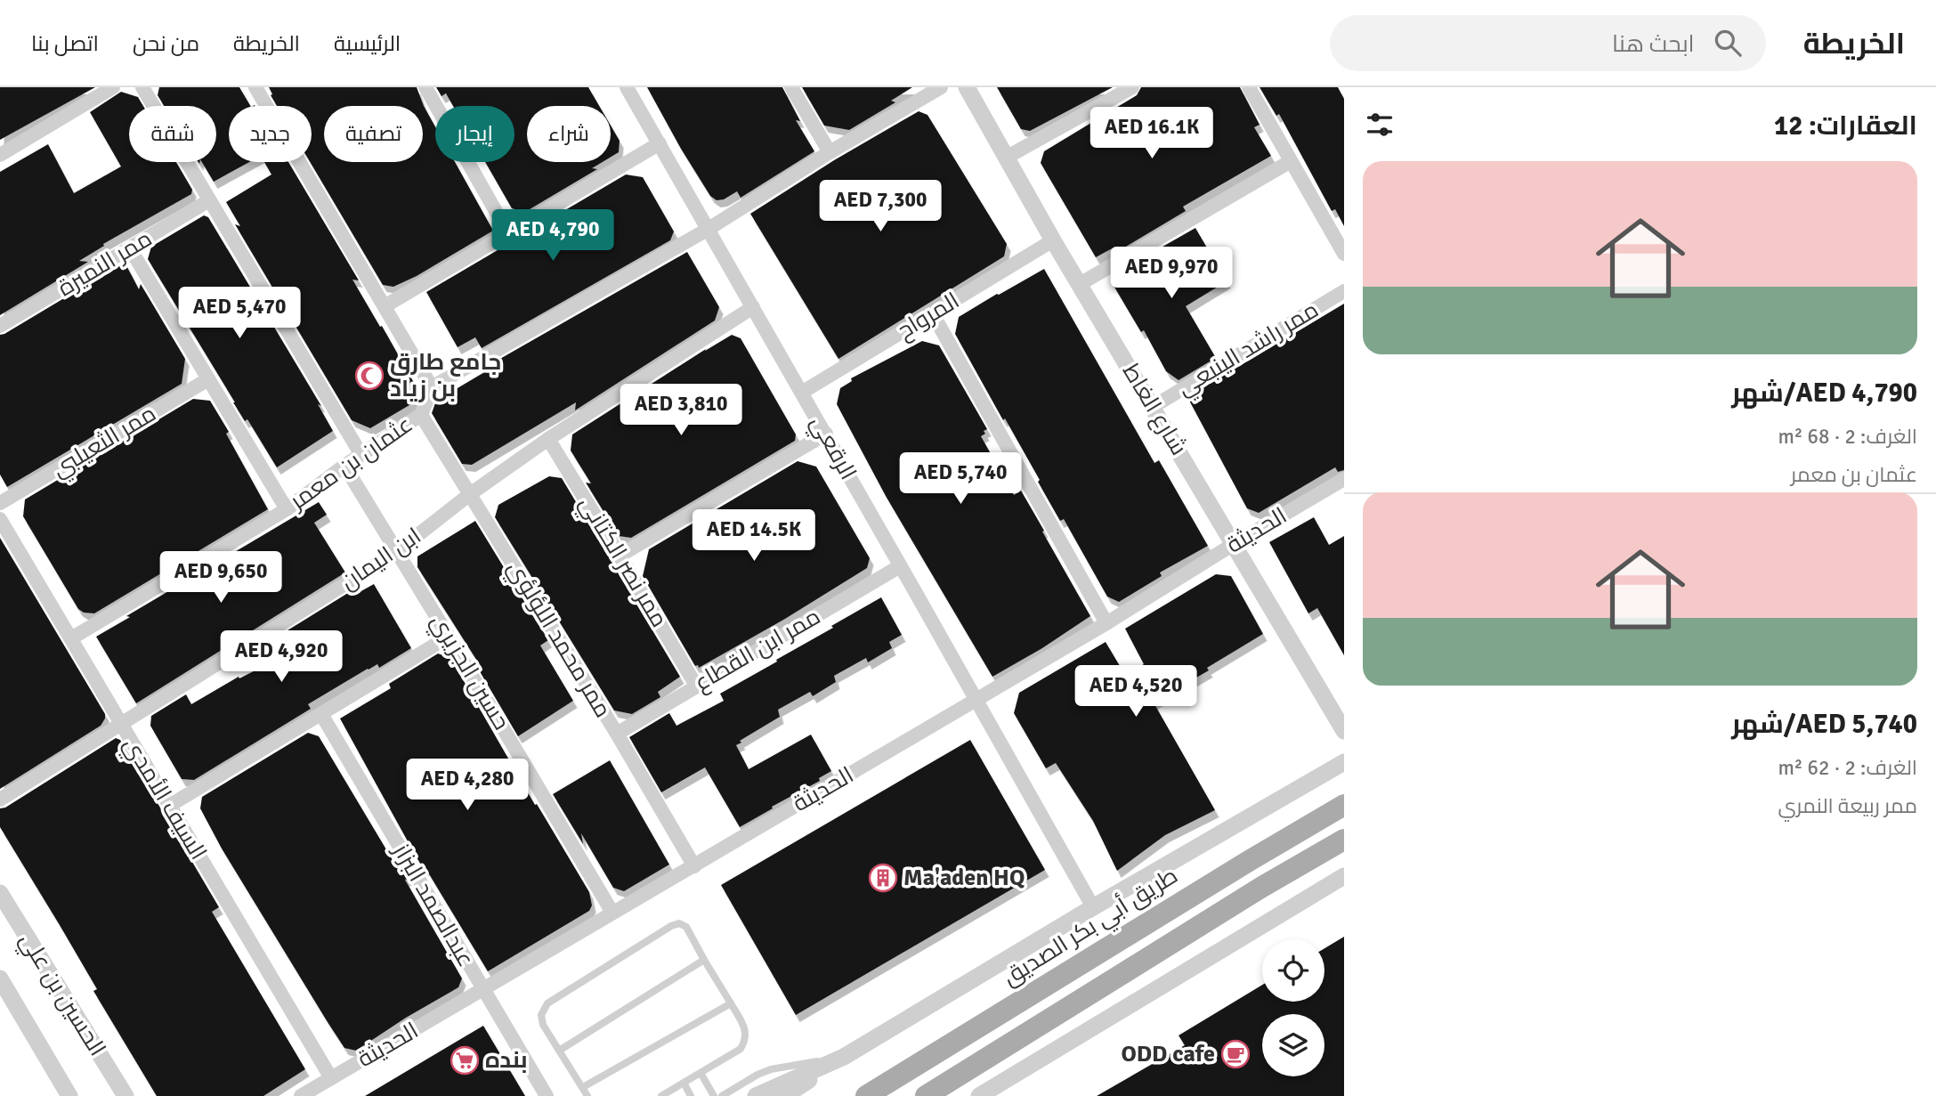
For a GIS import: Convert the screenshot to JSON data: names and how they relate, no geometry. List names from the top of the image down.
{
  "streets": {
    "main road": ["طريق أبي بكر الصديق"],
    "street": [
      "ممر النميرة",
      "المرواح",
      "ممر راشد الينبعي",
      "شارع الغاط",
      "ممر الثعيلبي",
      "الرقعي",
      "عثمان بن معمر",
      "الحديثة",
      "ابن اليمان",
      "ممر نصر الكتاني",
      "ممر محمد اللؤلؤي",
      "ممر ابن القطاع",
      "حسين الجزيري",
      "السيف الأمدي",
      "عبدالصمد البزاز",
      "الحسين بن علي"
    ]
  },
  "crossings": [
    ["المرواح", "شارع الغاط"],
    ["المرواح", "الرقعي"],
    ["ممر راشد الينبعي", "شارع الغاط"],
    ["شارع الغاط", "الحديثة"],
    ["الرقعي", "الحديثة"],
    ["الرقعي", "ابن اليمان"],
    ["الرقعي", "ممر ابن القطاع"],
    ["عثمان بن معمر", "ممر محمد اللؤلؤي"],
    ["عثمان بن معمر", "حسين الجزيري"],
    ["عثمان بن معمر", "السيف الأمدي"],
    ["الحديثة", "ممر محمد اللؤلؤي"],
    ["الحديثة", "حسين الجزيري"],
    ["الحديثة", "السيف الأمدي"],
    ["الحديثة", "عبدالصمد البزاز"],
    ["ابن اليمان", "ممر نصر الكتاني"],
    ["ابن اليمان", "ممر محمد اللؤلؤي"],
    ["ابن اليمان", "حسين الجزيري"],
    ["ابن اليمان", "السيف الأمدي"],
    ["ممر نصر الكتاني", "ممر ابن القطاع"],
    ["ممر محمد اللؤلؤي", "ممر ابن القطاع"]
  ],
  "places": {
    "mosque": ["جامع طارق بن زياد"],
    "building": ["Ma'aden HQ"],
    "cafe": ["ODD cafe"],
    "supermarket": ["بنده"]
  },
  "page": {
    "header": "الخريطة",
    "search": "ابحث هنا",
    "nav": [
      "الرئيسية",
      "الخريطة",
      "من نحن",
      "اتصل بنا"
    ],
    "heading": "العقارات: 12",
    "chip": [
      "شراء",
      "إيجار",
      "تصفية",
      "جديد",
      "شقة"
    ],
    "price": [
      "AED 16.1K",
      "AED 7,300",
      "AED 4,790",
      "AED 9,970",
      "AED 5,470",
      "AED 3,810",
      "AED 5,740",
      "AED 14.5K",
      "AED 9,650",
      "AED 4,920",
      "AED 4,520",
      "AED 4,280"
    ],
    "list": [
      {
        "name": "AED 4,790/شهر",
        "note": "الغرف: 2 · 68 m² · عثمان بن معمر"
      },
      {
        "name": "AED 5,740/شهر",
        "note": "الغرف: 2 · 62 m² · ممر ربيعة النمري"
      }
    ]
  }
}
